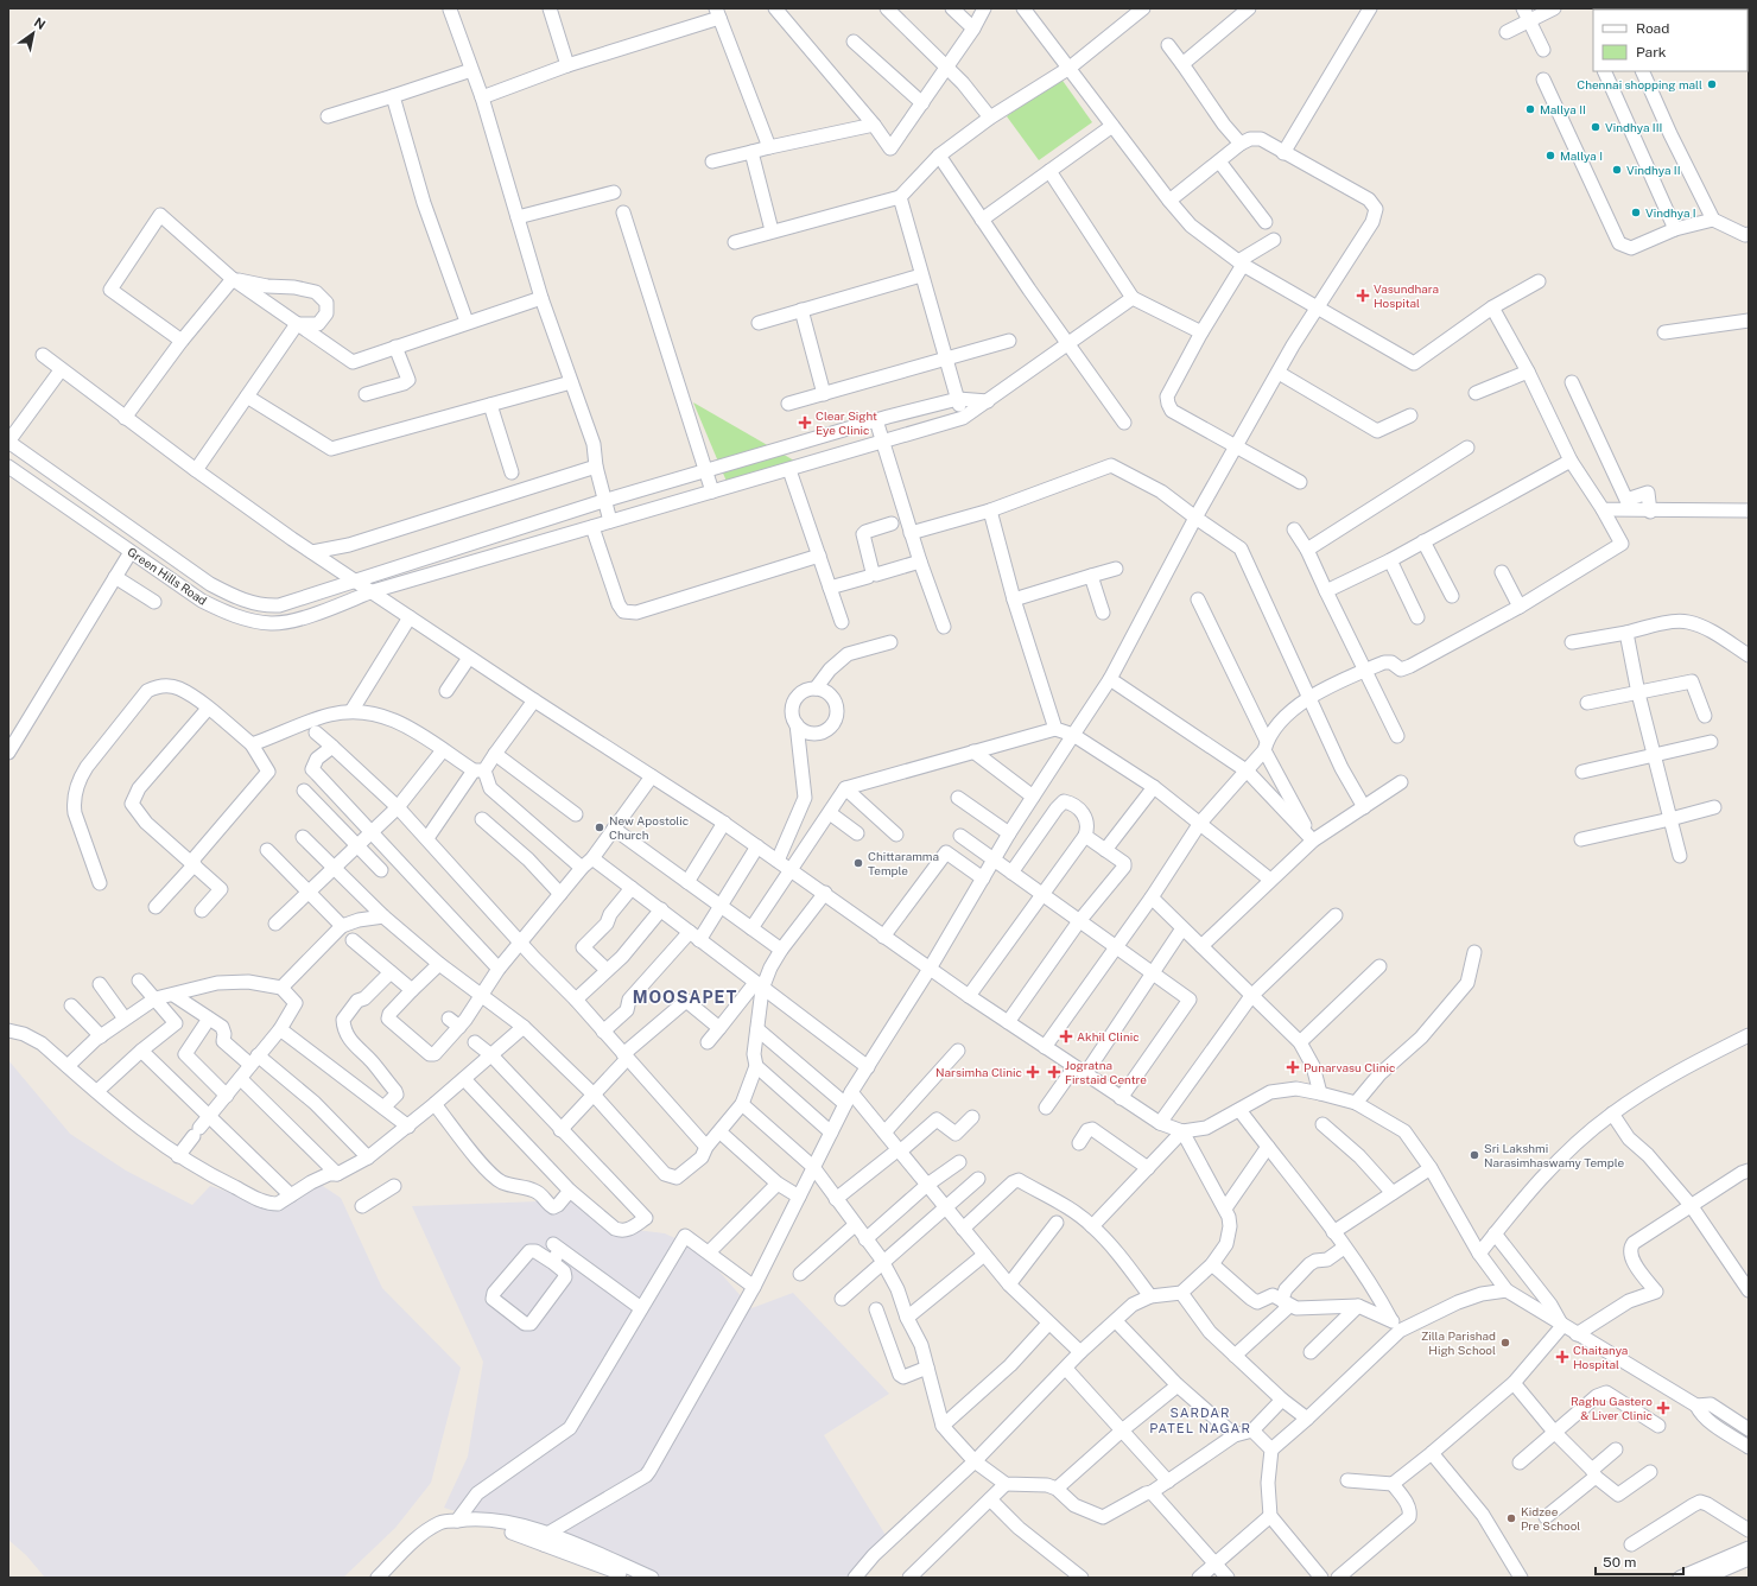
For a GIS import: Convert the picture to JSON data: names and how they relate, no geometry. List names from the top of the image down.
{
  "streets": {
    "street": ["Green Hills Road"]
  },
  "districts": ["MOOSAPET", "SARDAR PATEL NAGAR"],
  "places": {
    "other": [
      "Chennai shopping mall",
      "Mallya II",
      "Vindhya III",
      "Mallya I",
      "Vindhya II",
      "Vindhya I",
      "New Apostolic Church",
      "Chittaramma Temple",
      "Sri Lakshmi Narasimhaswamy Temple",
      "Zilla Parishad High School",
      "Kidzee Pre School"
    ],
    "health": [
      "Vasundhara Hospital",
      "Clear Sight Eye Clinic",
      "Akhil Clinic",
      "Punarvasu Clinic",
      "Narsimha Clinic",
      "Jogratna Firstaid Centre",
      "Chaitanya Hospital",
      "Raghu Gastero & Liver Clinic"
    ]
  },
  "legend": ["Road", "Park"],
  "scale_bar": "50 m",
  "north": "top right"
}
